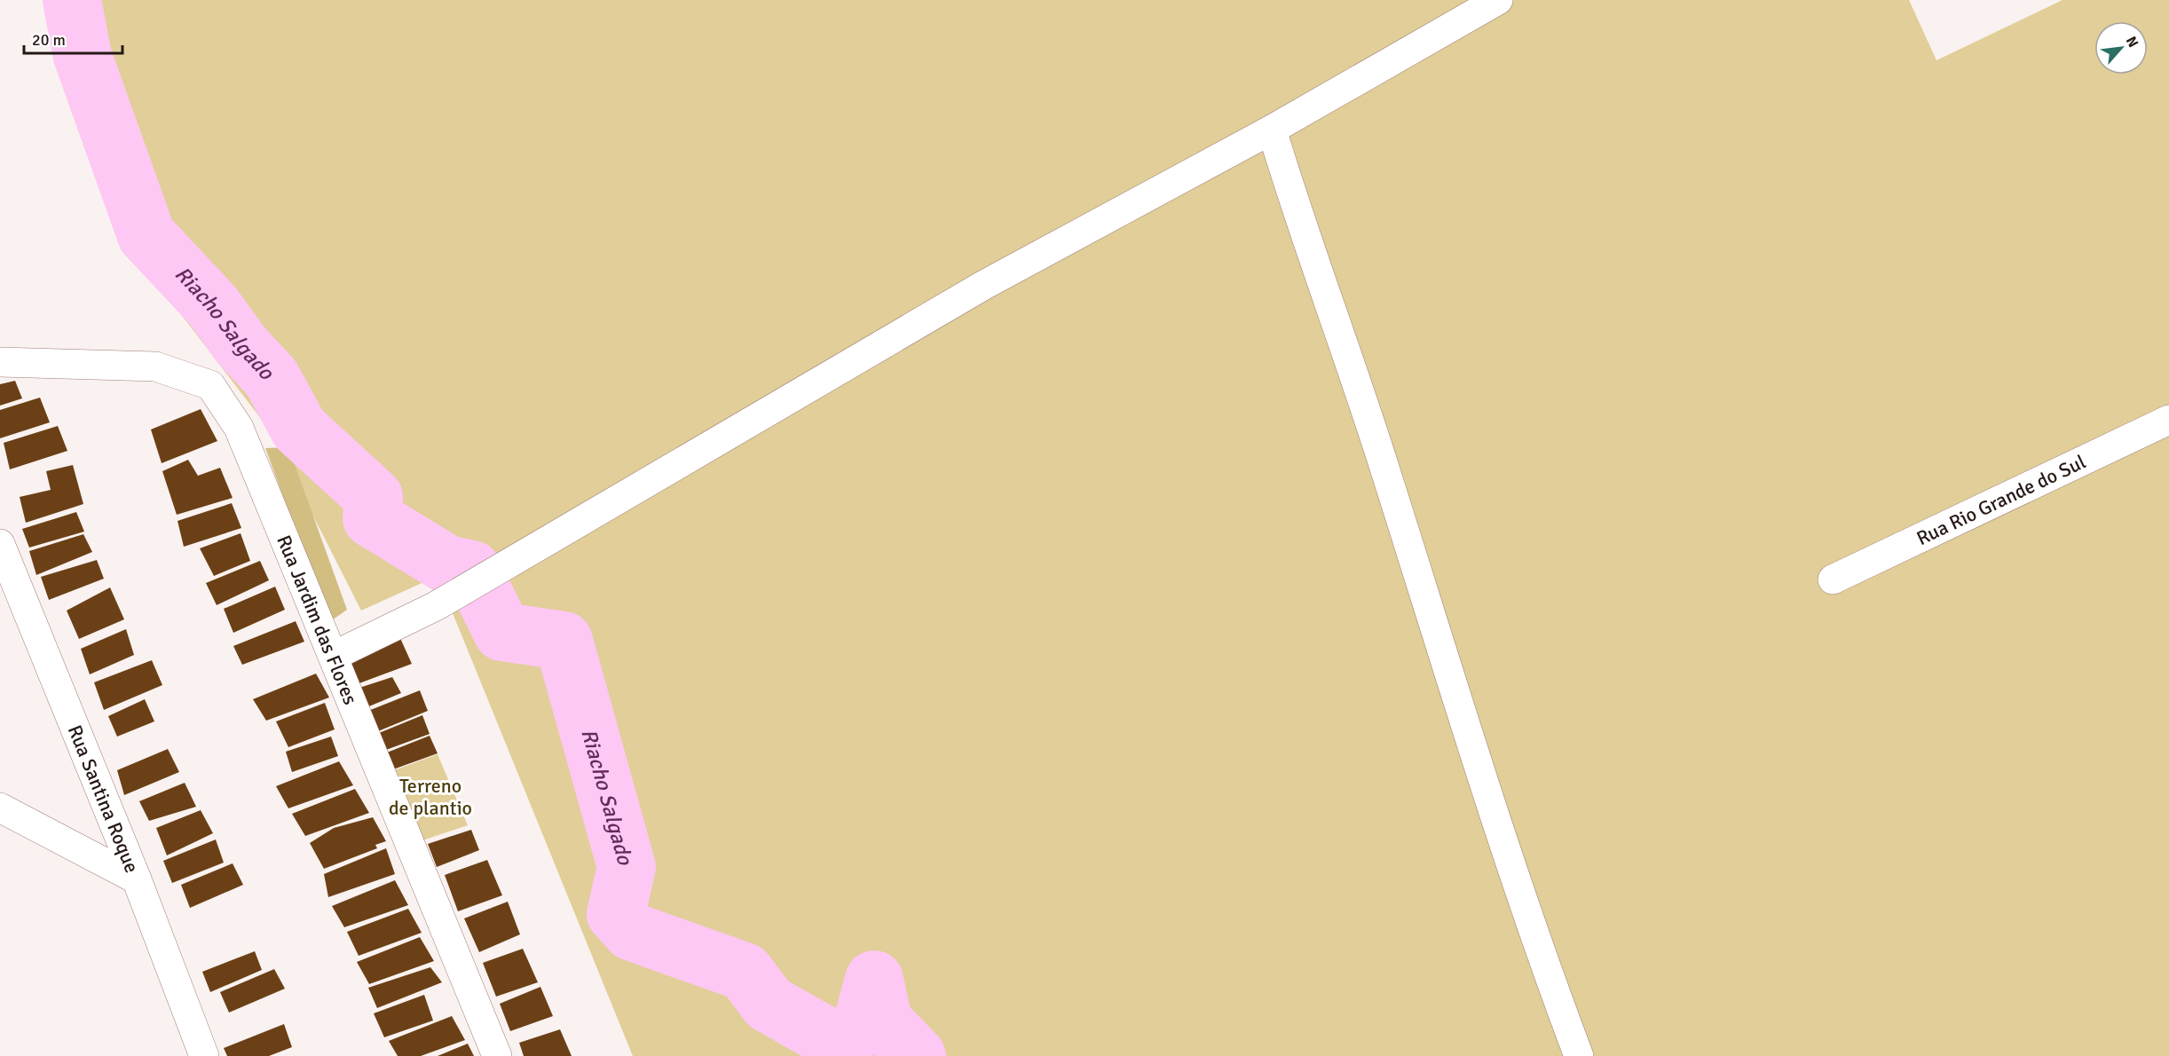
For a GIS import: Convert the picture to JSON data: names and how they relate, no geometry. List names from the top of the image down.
{
  "streets": {
    "street": ["Rua Rio Grande do Sul", "Rua Jardim das Flores", "Rua Santina Roque"]
  },
  "water": ["Riacho Salgado"],
  "parks": ["Terreno de plantio"],
  "scale_bar": "20 m",
  "north": "top right"
}
